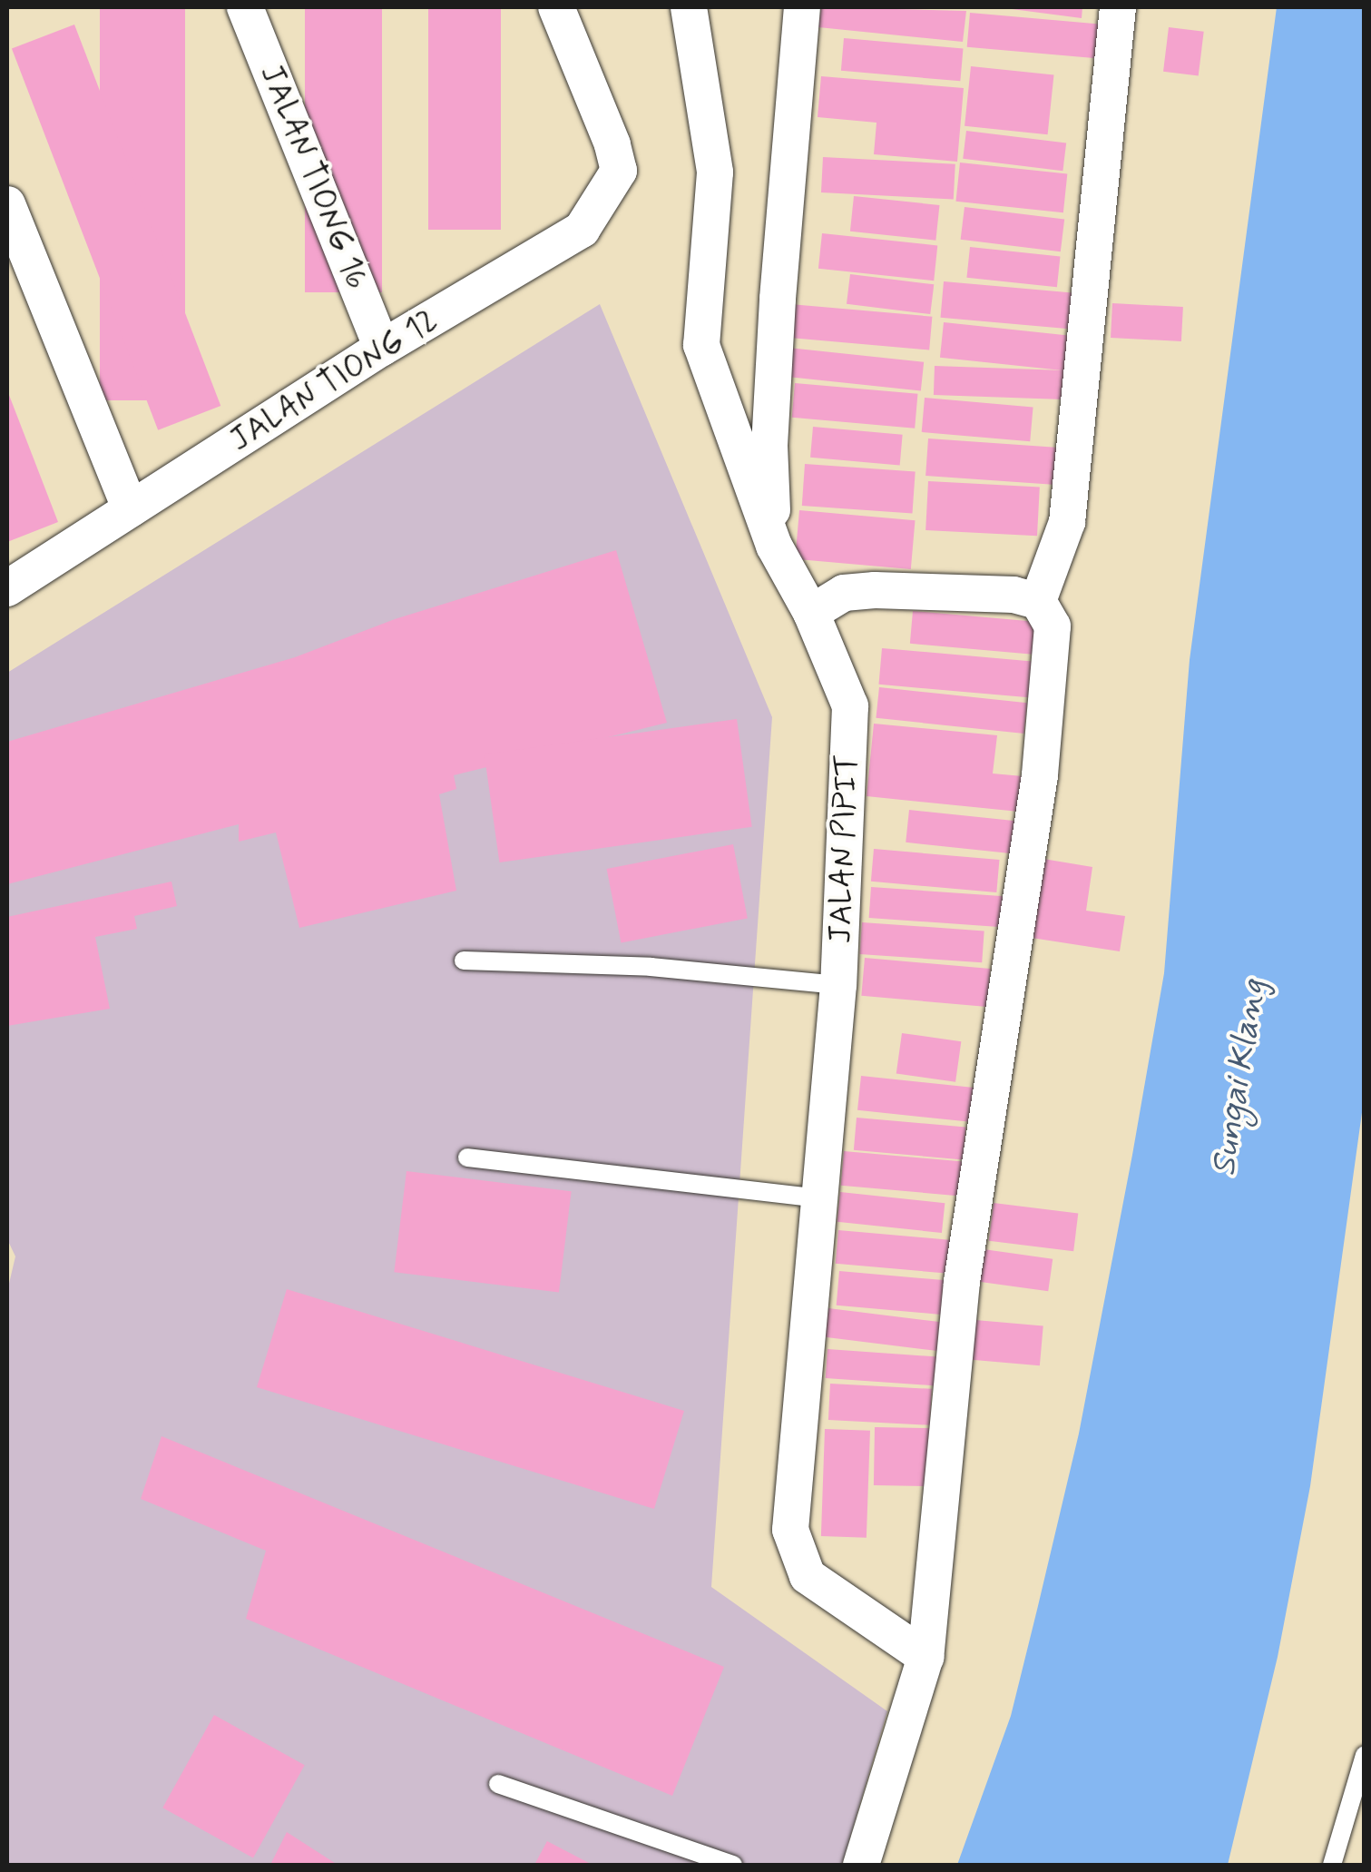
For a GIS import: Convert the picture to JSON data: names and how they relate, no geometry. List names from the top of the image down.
{
  "streets": {
    "street": ["JALAN TIONG 16", "JALAN TIONG 12", "JALAN PIPIT"]
  },
  "crossings": [
    ["JALAN TIONG 16", "JALAN TIONG 12"]
  ],
  "water": ["Sungai Klang"]
}
